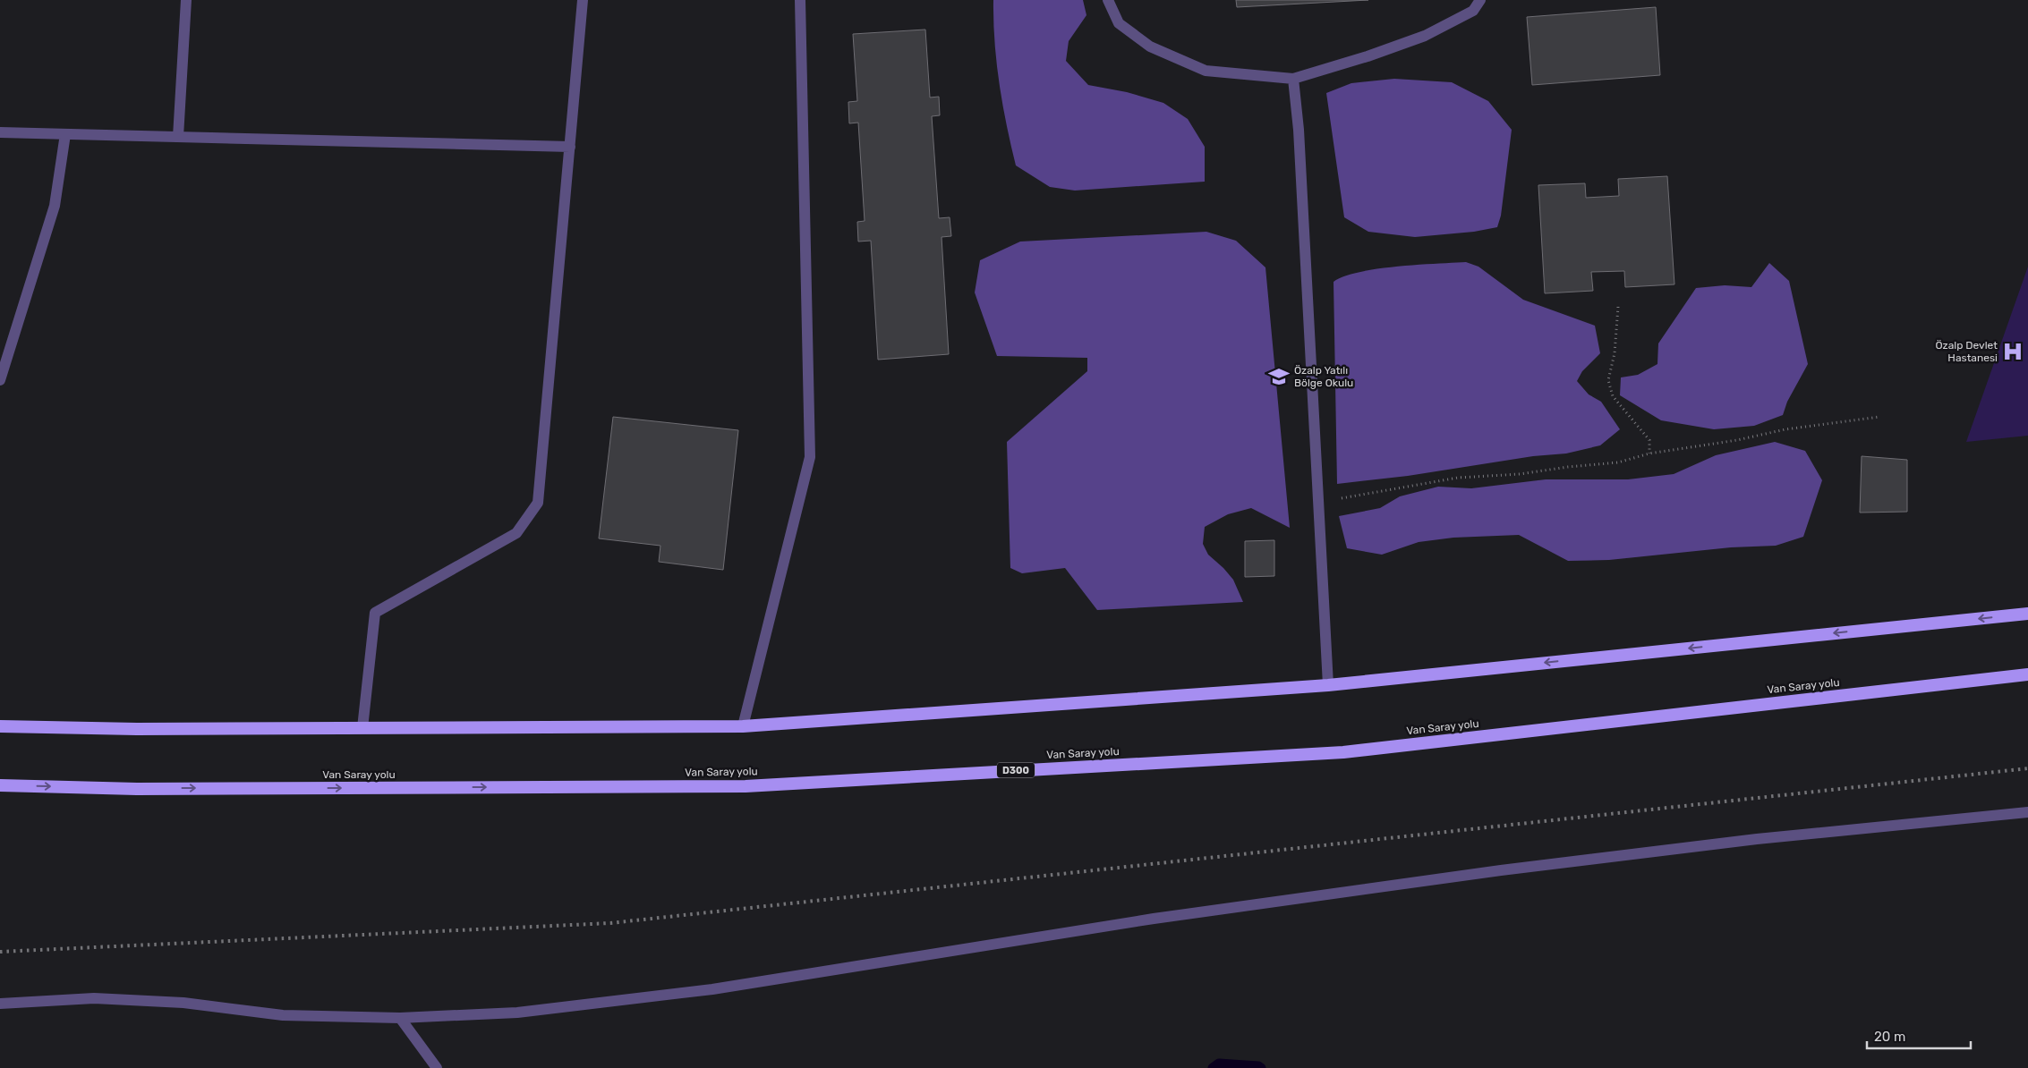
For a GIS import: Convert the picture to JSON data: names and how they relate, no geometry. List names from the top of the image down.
{
  "streets": {
    "highway": ["Van Saray yolu", "D300"]
  },
  "places": {
    "hospital": ["Özalp Devlet Hastanesi"],
    "school or university": ["Özalp Yatılı Bölge Okulu"]
  },
  "scale_bar": "20 m"
}
